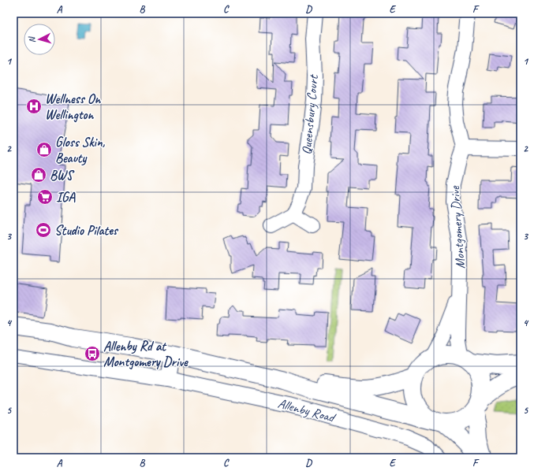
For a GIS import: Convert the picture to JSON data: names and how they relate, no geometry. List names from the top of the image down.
{
  "streets": {
    "main road": ["Allenby Road"],
    "street": ["Queensbury Court", "Montgomery Drive"]
  },
  "crossings": [
    ["Montgomery Drive", "Allenby Road"]
  ],
  "places": {
    "hospital": ["Wellness On Wellington"],
    "shop": ["Gloss Skin, Beauty", "BWS"],
    "supermarket": ["IGA"],
    "sports": ["Studio Pilates"],
    "bus stop": ["Allenby Rd at Montgomery Drive"]
  },
  "north": "left",
  "grid": {
    "columns": [
      "A",
      "B",
      "C",
      "D",
      "E",
      "F"
    ],
    "rows": [
      "1",
      "2",
      "3",
      "4",
      "5"
    ]
  }
}
